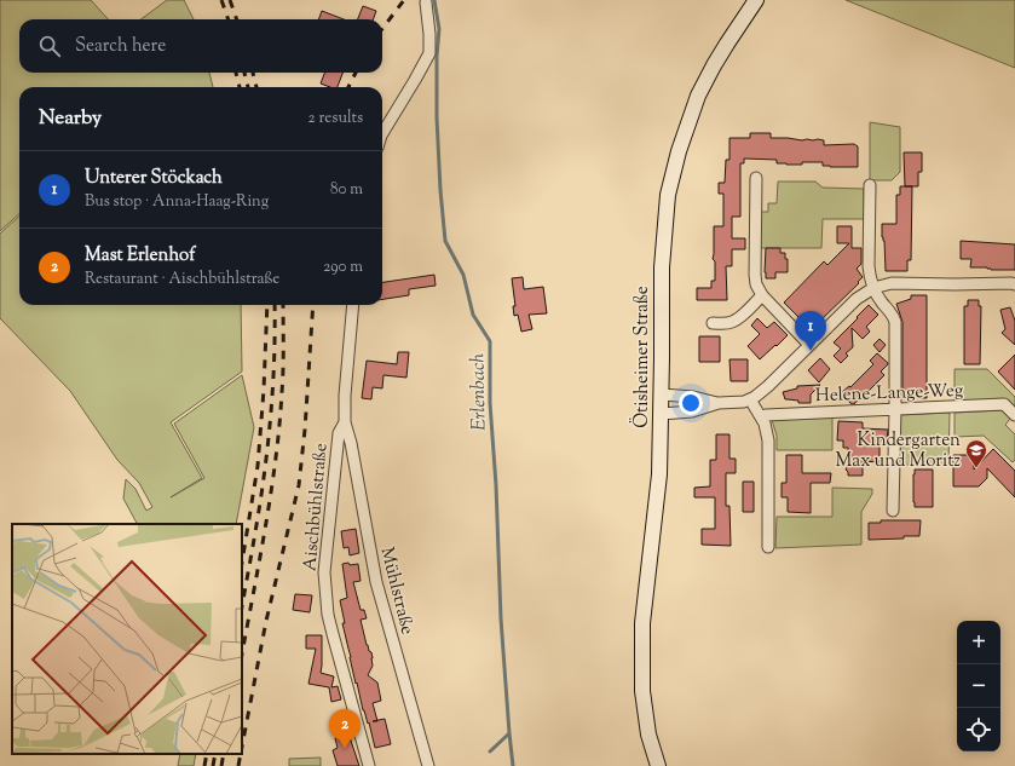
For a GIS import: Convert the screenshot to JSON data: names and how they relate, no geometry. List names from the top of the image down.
{
  "streets": {
    "main road": ["Ötisheimer Straße"],
    "street": ["Helene-Lange-Weg", "Aischbühlstraße", "Mühlstraße"]
  },
  "crossings": [
    ["Aischbühlstraße", "Mühlstraße"]
  ],
  "water": ["Erlenbach"],
  "places": {
    "school or university": ["Kindergarten Max und Moritz"]
  },
  "page": {
    "search": "Search here",
    "heading": ["Nearby", "2 results"],
    "list": [
      {
        "mark": "1",
        "name": "Unterer Stöckach",
        "note": "Bus stop · Anna-Haag-Ring",
        "value": "80 m"
      },
      {
        "mark": "2",
        "name": "Mast Erlenhof",
        "note": "Restaurant · Aischbühlstraße",
        "value": "290 m"
      }
    ],
    "pins": ["1", "2"],
    "map_buttons": ["+", "−"]
  }
}
